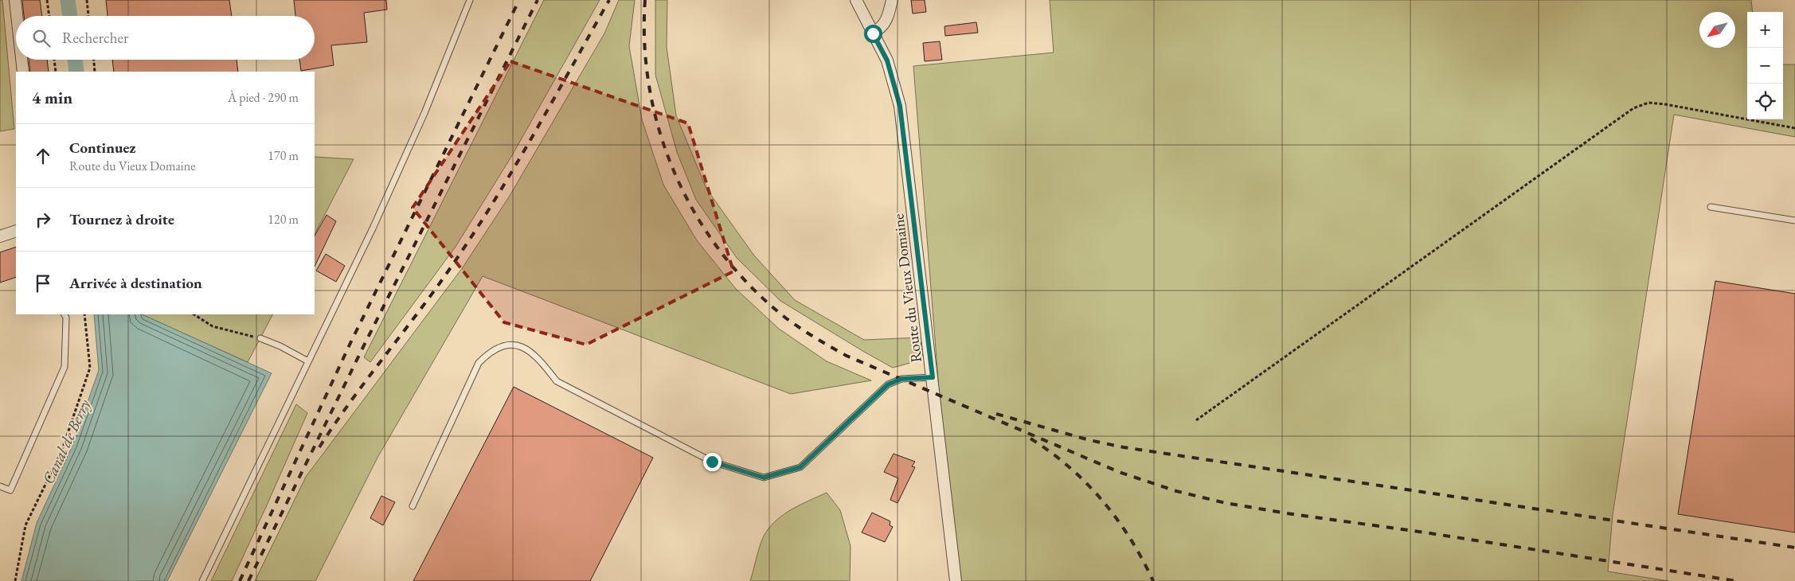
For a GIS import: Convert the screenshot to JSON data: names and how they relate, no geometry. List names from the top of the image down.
{
  "streets": {
    "street": ["Route du Vieux Domaine"]
  },
  "water": ["Canal de Berry"],
  "north": "bottom left",
  "page": {
    "map_buttons": ["+", "−"],
    "search": "Rechercher",
    "heading": ["4 min", "À pied · 290 m"],
    "list": [
      ["Continuez", "Route du Vieux Domaine", "170 m"],
      ["Tournez à droite", "120 m"],
      "Arrivée à destination"
    ]
  }
}
